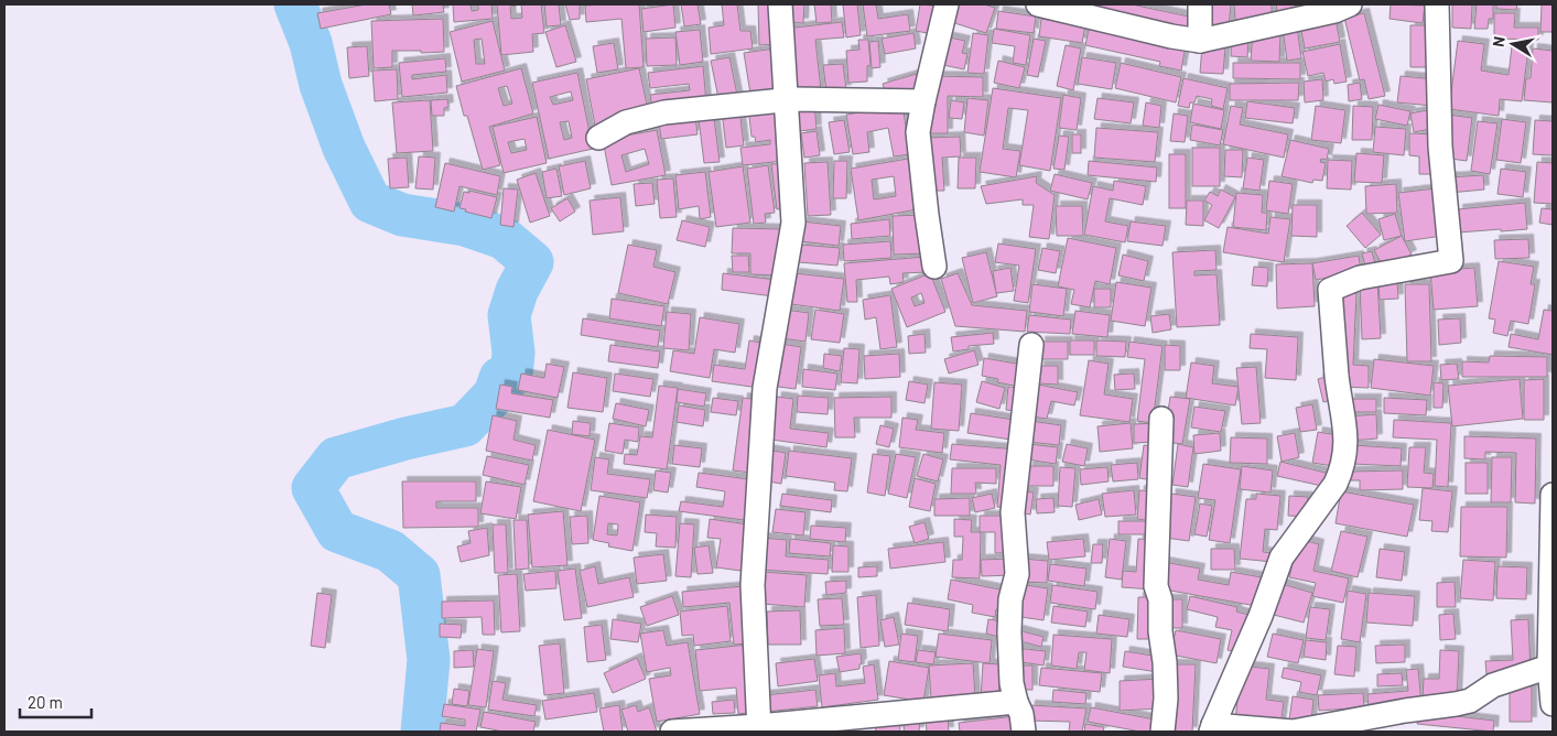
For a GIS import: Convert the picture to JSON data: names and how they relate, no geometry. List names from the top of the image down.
{
  "scale_bar": "20 m",
  "north": "left"
}
